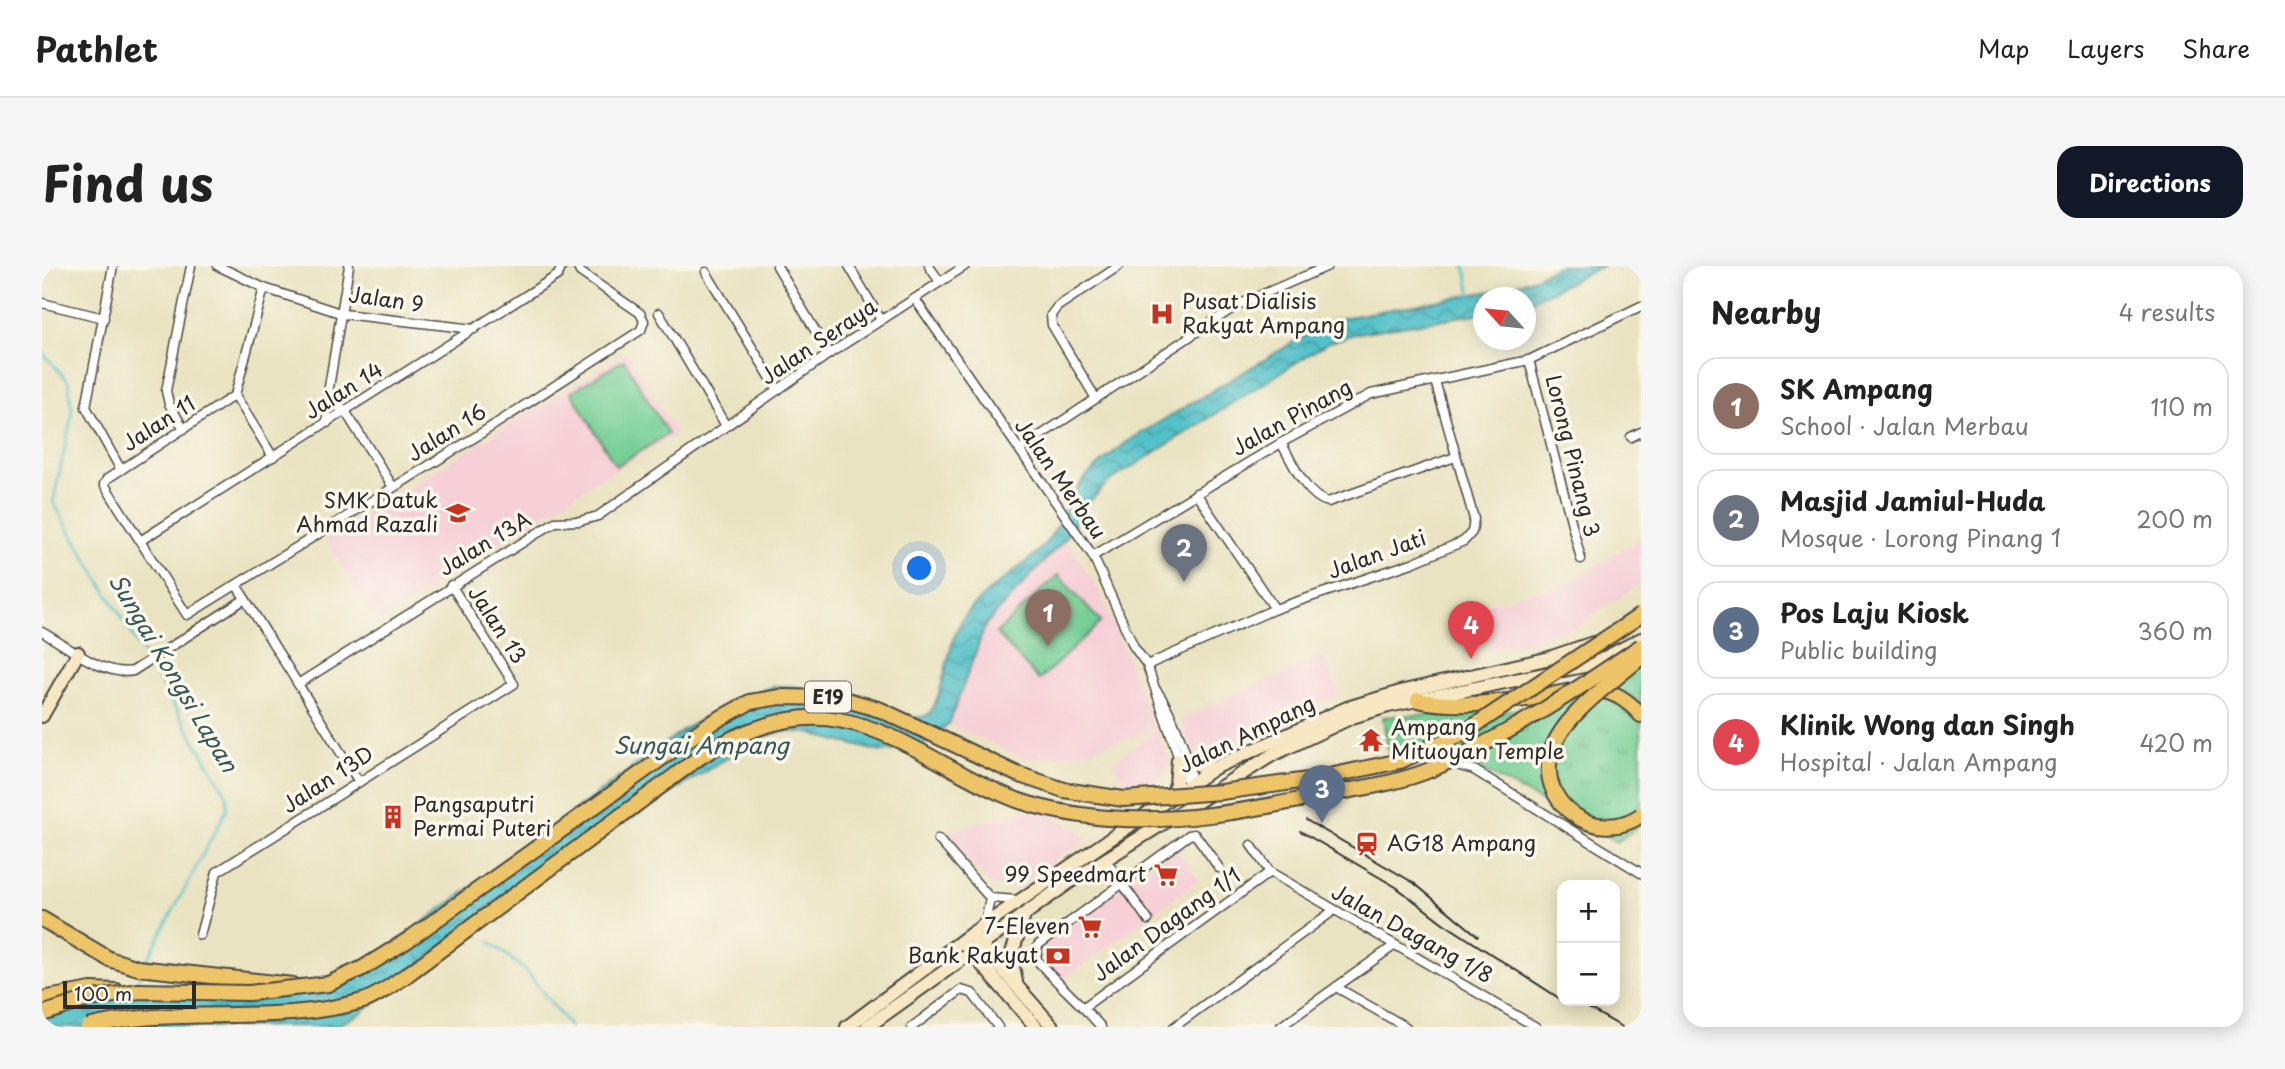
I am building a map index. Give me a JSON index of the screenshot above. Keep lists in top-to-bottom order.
{
  "streets": {
    "highway": ["E19"],
    "main road": ["Jalan Ampang"],
    "street": [
      "Jalan 9",
      "Jalan Seraya",
      "Jalan 14",
      "Jalan Pinang",
      "Jalan 11",
      "Jalan 16",
      "Lorong Pinang 3",
      "Jalan Merbau",
      "Jalan 13A",
      "Jalan Jati",
      "Jalan 13",
      "Jalan 13D",
      "Jalan Dagang 1/1",
      "Jalan Dagang 1/8"
    ]
  },
  "crossings": [
    ["Jalan 9", "Jalan 14"],
    ["Jalan Seraya", "Jalan Merbau"],
    ["Jalan Seraya", "Jalan 13A"],
    ["Jalan 14", "Jalan 11"],
    ["Jalan 14", "Jalan 16"],
    ["Jalan Pinang", "Lorong Pinang 3"],
    ["Jalan Pinang", "Jalan Merbau"],
    ["Jalan Pinang", "Jalan Jati"],
    ["Jalan 11", "Jalan 16"],
    ["Jalan Merbau", "Jalan Jati"],
    ["Jalan Merbau", "Jalan Ampang"],
    ["Jalan 13A", "Jalan 13"],
    ["Jalan 13", "Jalan 13D"],
    ["Jalan Dagang 1/1", "Jalan Dagang 1/8"]
  ],
  "water": ["Sungai Kongsi Lapan", "Sungai Ampang"],
  "places": {
    "hospital": ["Pusat Dialisis Rakyat Ampang"],
    "school or university": ["SMK Datuk Ahmad Razali"],
    "temple": ["Ampang Mituoyan Temple"],
    "building": ["Pangsaputri Permai Puteri"],
    "station": ["AG18 Ampang"],
    "supermarket": ["99 Speedmart", "7-Eleven"],
    "bank": ["Bank Rakyat"]
  },
  "scale_bar": "100 m",
  "north": "top left",
  "page": {
    "header": "Pathlet",
    "nav": ["Map", "Layers", "Share"],
    "title": "Find us",
    "buttons": "Directions",
    "heading": ["Nearby", "4 results"],
    "list": [
      {
        "mark": "1",
        "name": "SK Ampang",
        "note": "School · Jalan Merbau",
        "value": "110 m"
      },
      {
        "mark": "2",
        "name": "Masjid Jamiul-Huda",
        "note": "Mosque · Lorong Pinang 1",
        "value": "200 m"
      },
      {
        "mark": "3",
        "name": "Pos Laju Kiosk",
        "note": "Public building",
        "value": "360 m"
      },
      {
        "mark": "4",
        "name": "Klinik Wong dan Singh",
        "note": "Hospital · Jalan Ampang",
        "value": "420 m"
      }
    ],
    "pins": [
      "2",
      "1",
      "4",
      "3"
    ],
    "map_buttons": ["+", "−"],
    "scale": "100 m"
  }
}
